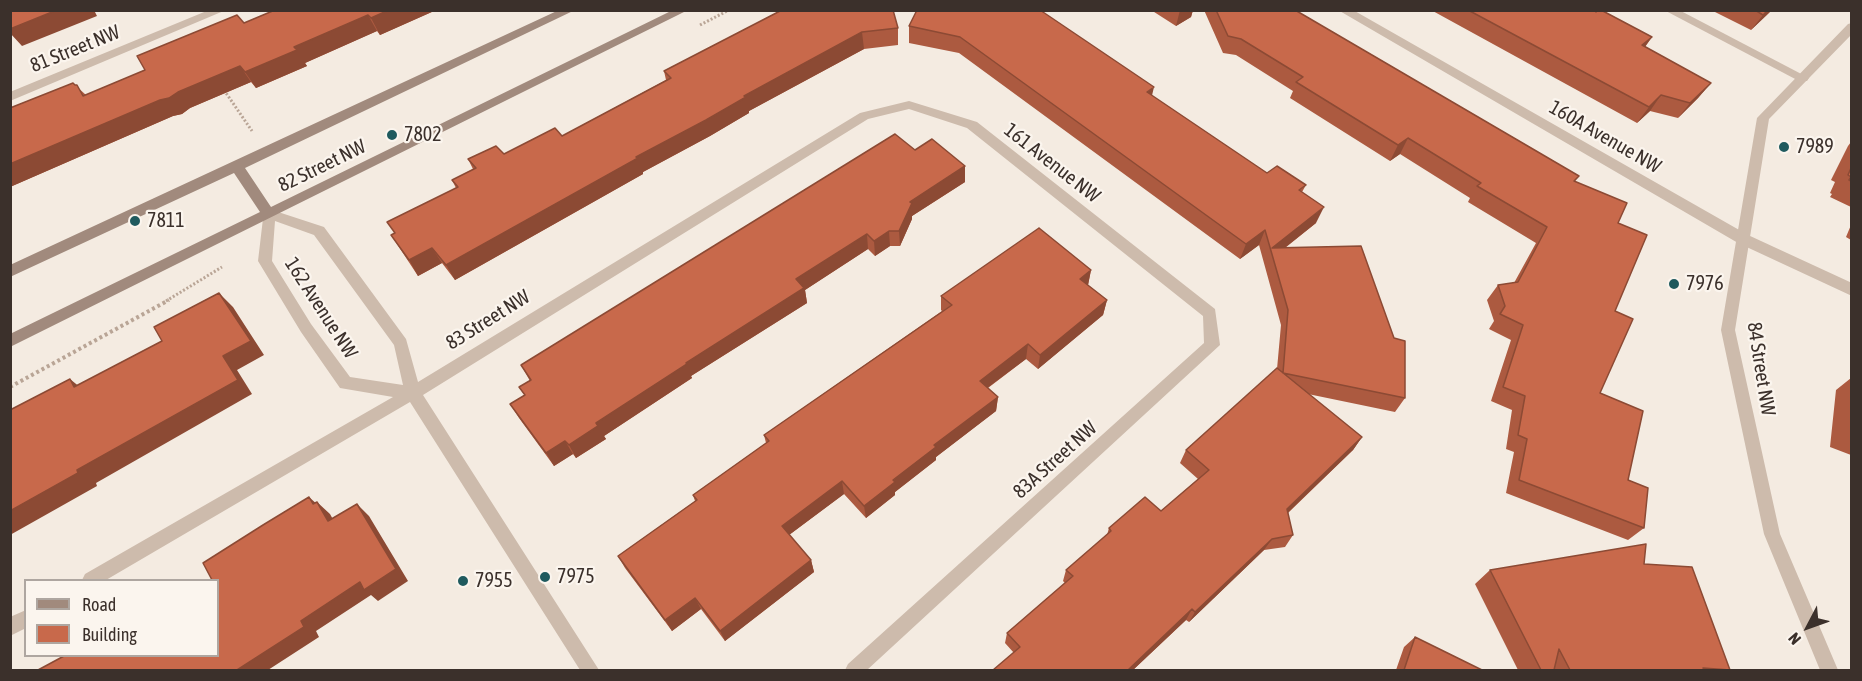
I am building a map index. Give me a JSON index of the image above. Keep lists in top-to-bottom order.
{
  "streets": {
    "main road": ["82 Street NW"],
    "street": [
      "81 Street NW",
      "160A Avenue NW",
      "161 Avenue NW",
      "162 Avenue NW",
      "83 Street NW",
      "84 Street NW",
      "83A Street NW"
    ]
  },
  "crossings": [
    ["160A Avenue NW", "84 Street NW"],
    ["161 Avenue NW", "83 Street NW"],
    ["161 Avenue NW", "83A Street NW"],
    ["82 Street NW", "162 Avenue NW"],
    ["162 Avenue NW", "83 Street NW"]
  ],
  "places": [
    "7802",
    "7989",
    "7811",
    "7976",
    "7975",
    "7955"
  ],
  "legend": ["Road", "Building"],
  "north": "bottom left"
}
